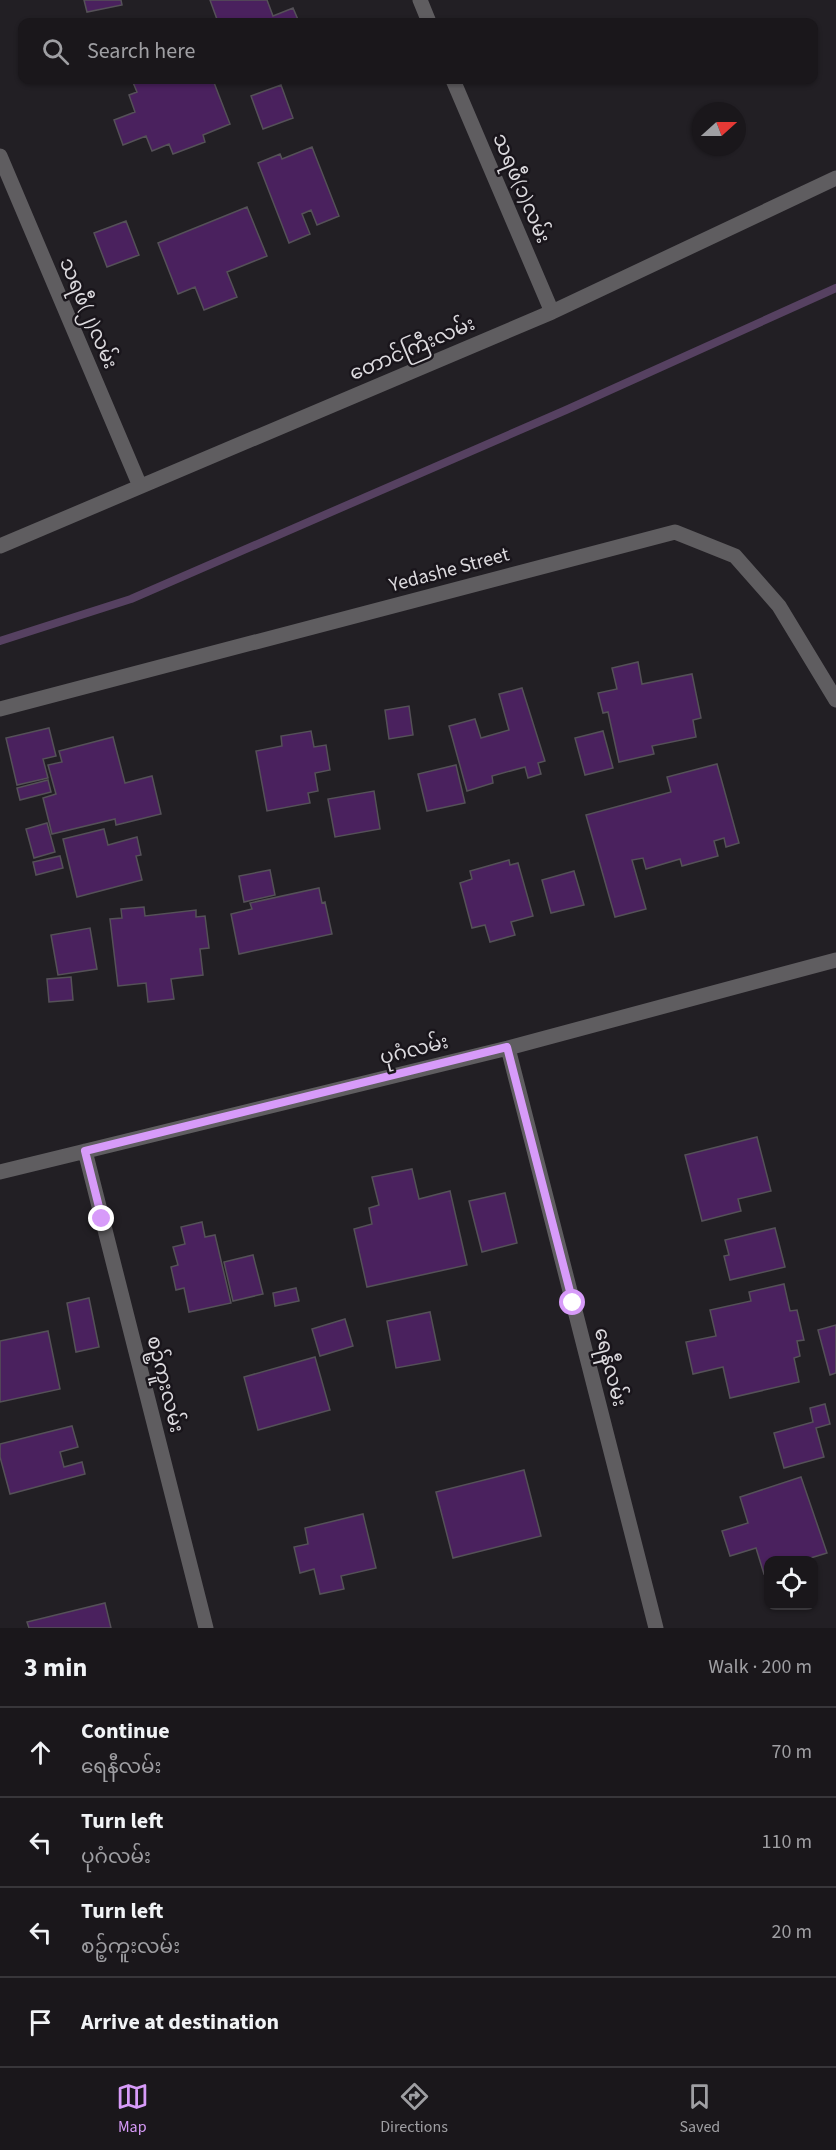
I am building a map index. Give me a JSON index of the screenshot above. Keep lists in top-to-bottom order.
{
  "streets": {
    "street": [
      "သရဖီ(၁)လမ်း",
      "သရဖီ(၂)လမ်း",
      "တောင်ကြီးလမ်း",
      "Yedashe Street",
      "ပုဂံလမ်း",
      "ရေနီလမ်း",
      "စဉ့်ကူးလမ်း"
    ]
  },
  "crossings": [
    ["သရဖီ(၁)လမ်း", "တောင်ကြီးလမ်း"],
    ["သရဖီ(၂)လမ်း", "တောင်ကြီးလမ်း"],
    ["ပုဂံလမ်း", "ရေနီလမ်း"],
    ["ပုဂံလမ်း", "စဉ့်ကူးလမ်း"]
  ],
  "north": "right",
  "page": {
    "search": "Search here",
    "heading": ["3 min", "Walk · 200 m"],
    "list": [
      ["Continue", "ရေနီလမ်း", "70 m"],
      ["Turn left", "ပုဂံလမ်း", "110 m"],
      ["Turn left", "စဉ့်ကူးလမ်း", "20 m"],
      "Arrive at destination"
    ],
    "nav": ["Map", "Directions", "Saved"]
  }
}
